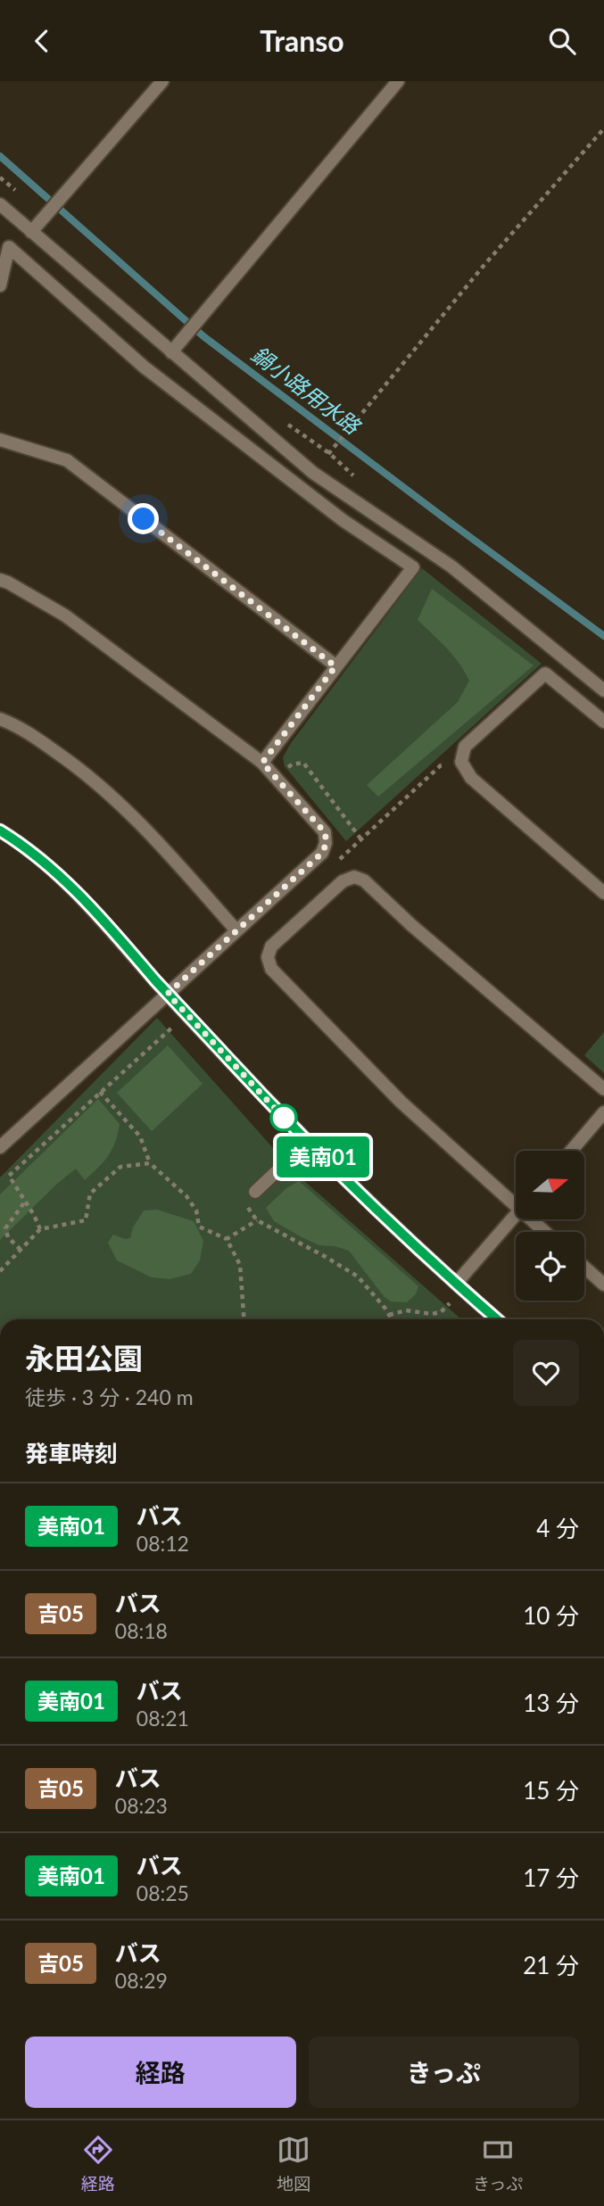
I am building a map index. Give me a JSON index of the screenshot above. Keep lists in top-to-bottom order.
{
  "water": ["鍋小路用水路"],
  "lines": ["bus line 美南01"],
  "north": "right",
  "page": {
    "header": "Transo",
    "on_map": "美南01",
    "heading": [
      ["永田公園", "徒歩 · 3 分 · 240 m"],
      "発車時刻"
    ],
    "list": [
      {
        "mark": "美南01",
        "name": "バス",
        "note": "08:12",
        "value": "4 分"
      },
      {
        "mark": "吉05",
        "name": "バス",
        "note": "08:18",
        "value": "10 分"
      },
      {
        "mark": "美南01",
        "name": "バス",
        "note": "08:21",
        "value": "13 分"
      },
      {
        "mark": "吉05",
        "name": "バス",
        "note": "08:23",
        "value": "15 分"
      },
      {
        "mark": "美南01",
        "name": "バス",
        "note": "08:25",
        "value": "17 分"
      },
      {
        "mark": "吉05",
        "name": "バス",
        "note": "08:29",
        "value": "21 分"
      }
    ],
    "buttons": ["経路", "きっぷ"],
    "tabs": ["経路", "地図", "きっぷ"]
  }
}
